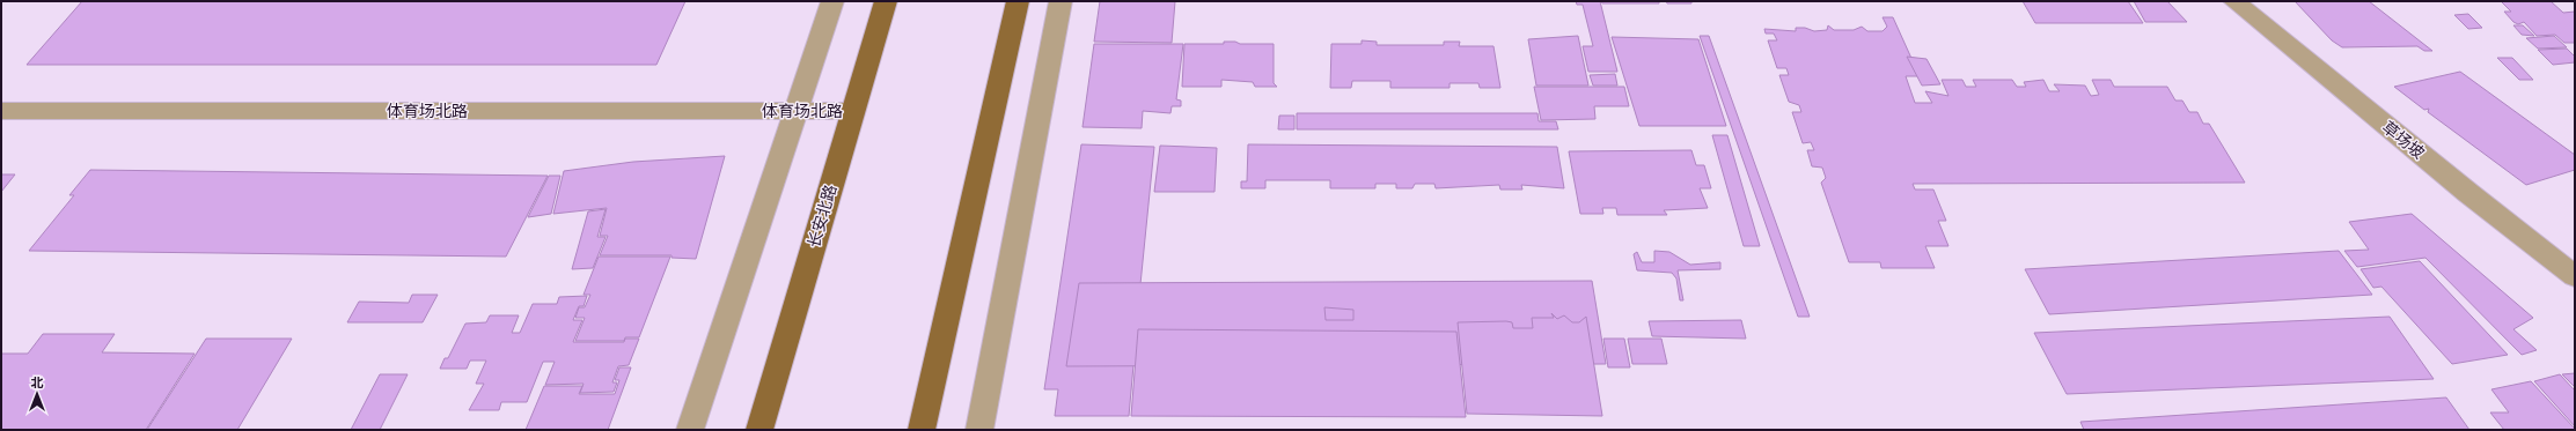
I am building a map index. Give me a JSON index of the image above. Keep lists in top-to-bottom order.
{
  "streets": {
    "main road": ["长安北路"],
    "street": ["体育场北路", "草场坡"]
  },
  "crossings": [
    ["体育场北路", "长安北路"]
  ],
  "north": "top"
}
